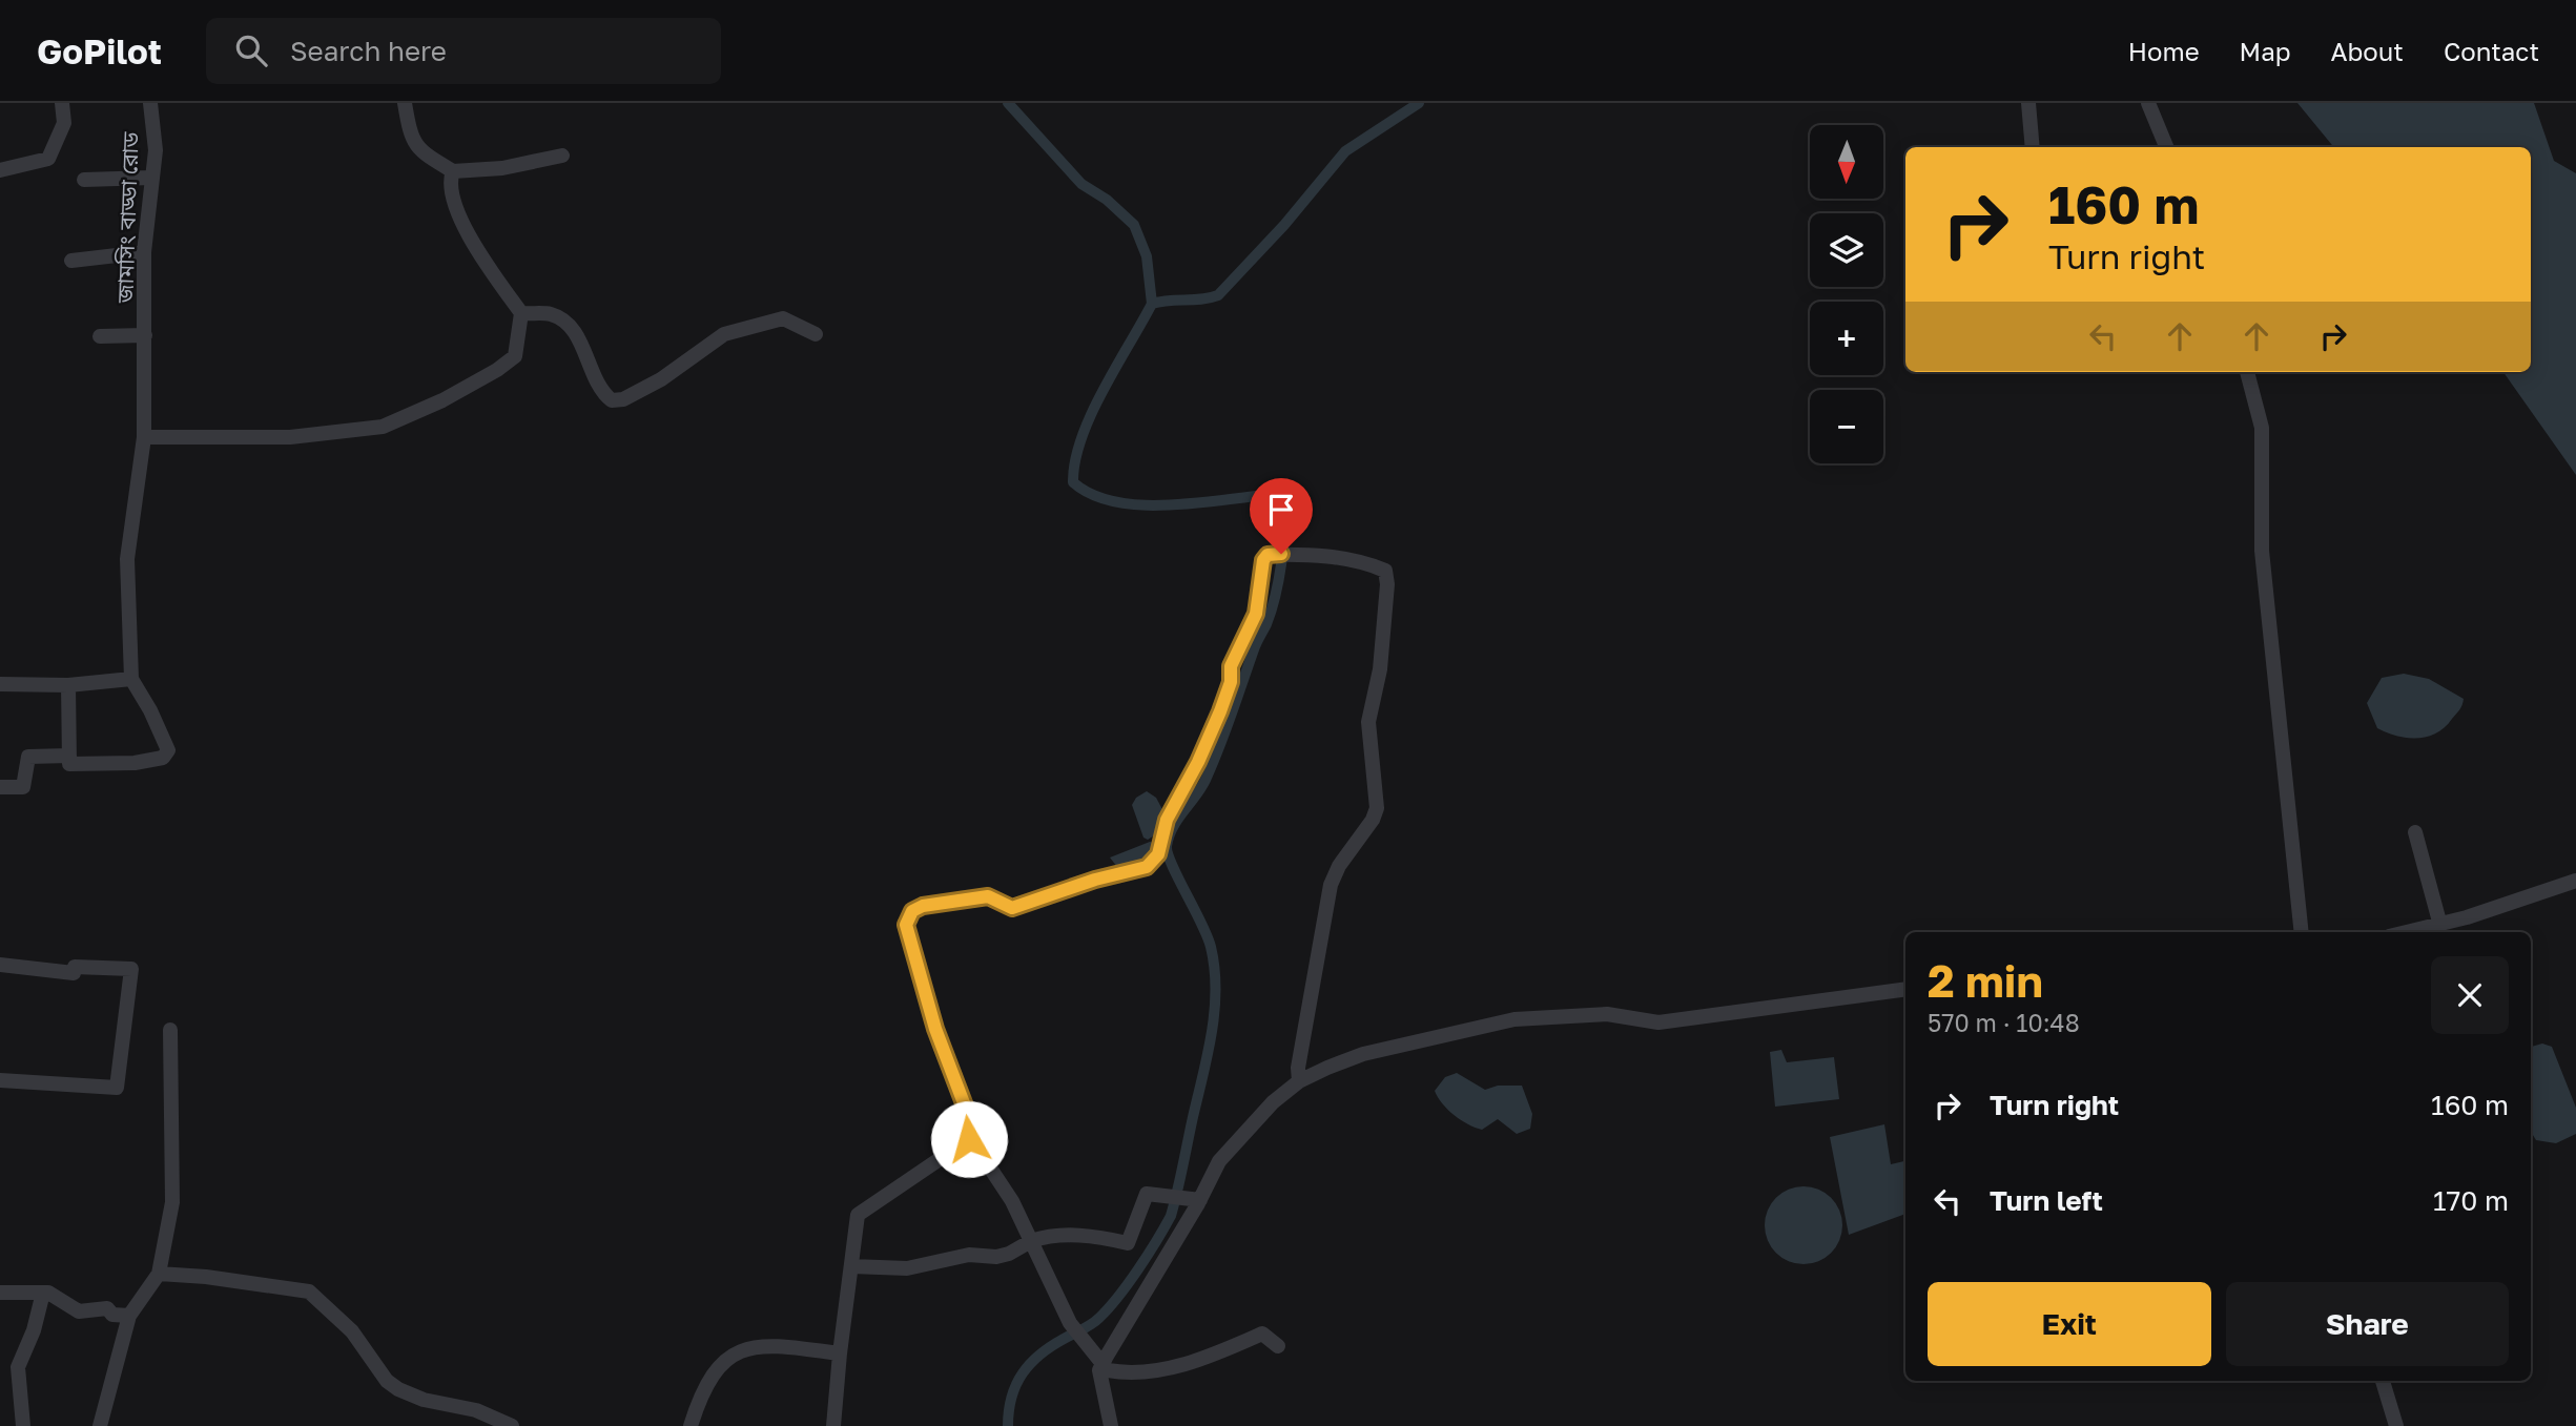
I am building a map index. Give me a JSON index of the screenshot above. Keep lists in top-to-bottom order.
{
  "streets": {
    "street": ["জামসিং বাড্ডা রোড"]
  },
  "north": "bottom",
  "page": {
    "header": "GoPilot",
    "search": "Search here",
    "nav": [
      "Home",
      "Map",
      "About",
      "Contact"
    ],
    "map_buttons": ["+", "−"],
    "turn": ["160 m", "Turn right"],
    "heading": ["2 min", "570 m · 10:48"],
    "list": [
      {
        "name": "Turn right",
        "value": "160 m"
      },
      {
        "name": "Turn left",
        "value": "170 m"
      }
    ],
    "buttons": ["Exit", "Share"]
  }
}
